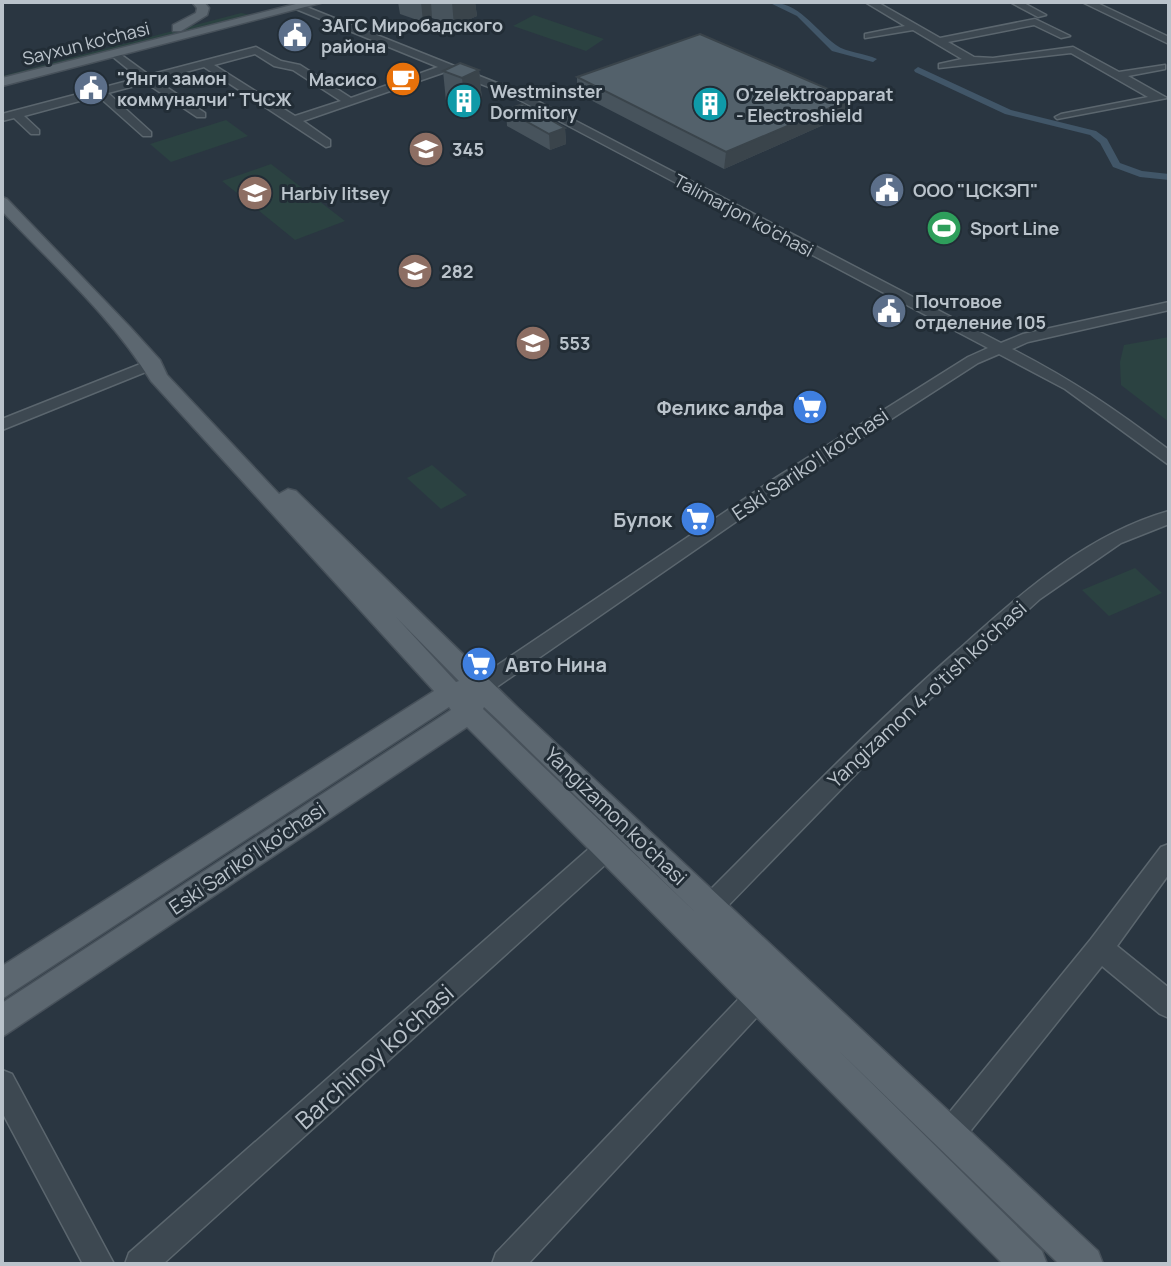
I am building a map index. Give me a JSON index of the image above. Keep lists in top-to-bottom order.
{
  "streets": {
    "main road": ["Sayxun ko'chasi", "Eski Sariko'l ko'chasi", "Yangizamon ko'chasi"],
    "street": ["Talimarjon ko'chasi", "Yangizamon 4-o'tish ko'chasi", "Barchinoy ko'chasi"]
  },
  "crossings": [
    ["Sayxun ko'chasi", "Talimarjon ko'chasi"],
    ["Talimarjon ko'chasi", "Eski Sariko'l ko'chasi"],
    ["Eski Sariko'l ko'chasi", "Yangizamon ko'chasi"],
    ["Yangizamon 4-o'tish ko'chasi", "Yangizamon ko'chasi"],
    ["Yangizamon ko'chasi", "Barchinoy ko'chasi"]
  ],
  "places": {
    "public building": [
      "ЗАГС Миробадского района",
      "\"Янги замон коммуналчи\" ТЧСЖ",
      "ООО \"ЦСКЭП\"",
      "Почтовое отделение 105"
    ],
    "cafe": ["Масисо"],
    "building": ["Westminster Dormitory", "O'zelektroapparat - Electroshield"],
    "school or university": [
      "345",
      "Harbiy litsey",
      "282",
      "553"
    ],
    "sports": ["Sport Line"],
    "supermarket": ["Феликс алфа", "Булок", "Авто Нина"]
  }
}
